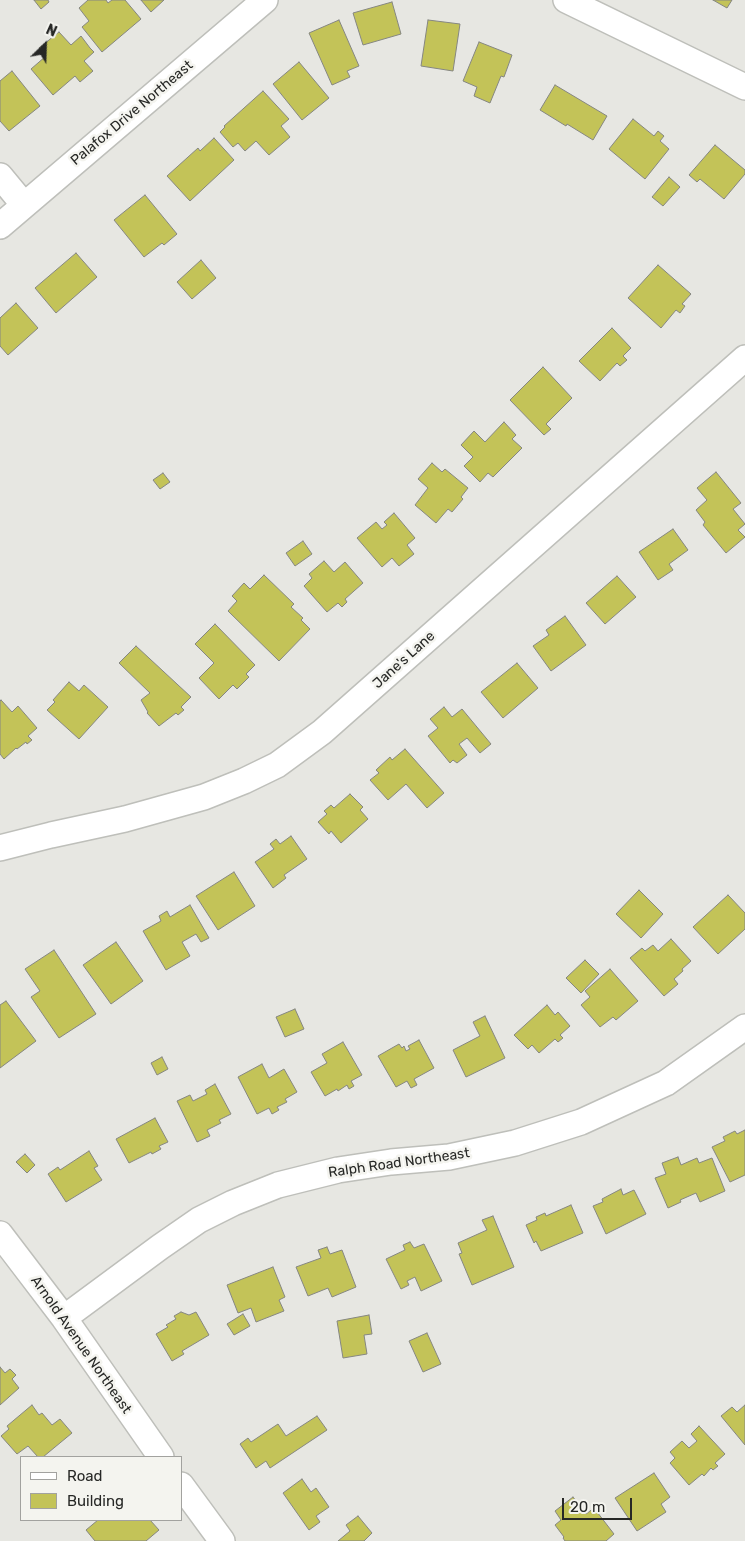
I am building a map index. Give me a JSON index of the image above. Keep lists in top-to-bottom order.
{
  "streets": {
    "street": [
      "Palafox Drive Northeast",
      "Jane's Lane",
      "Ralph Road Northeast",
      "Arnold Avenue Northeast"
    ]
  },
  "crossings": [
    ["Ralph Road Northeast", "Arnold Avenue Northeast"]
  ],
  "legend": ["Road", "Building"],
  "scale_bar": "20 m",
  "north": "top right"
}
